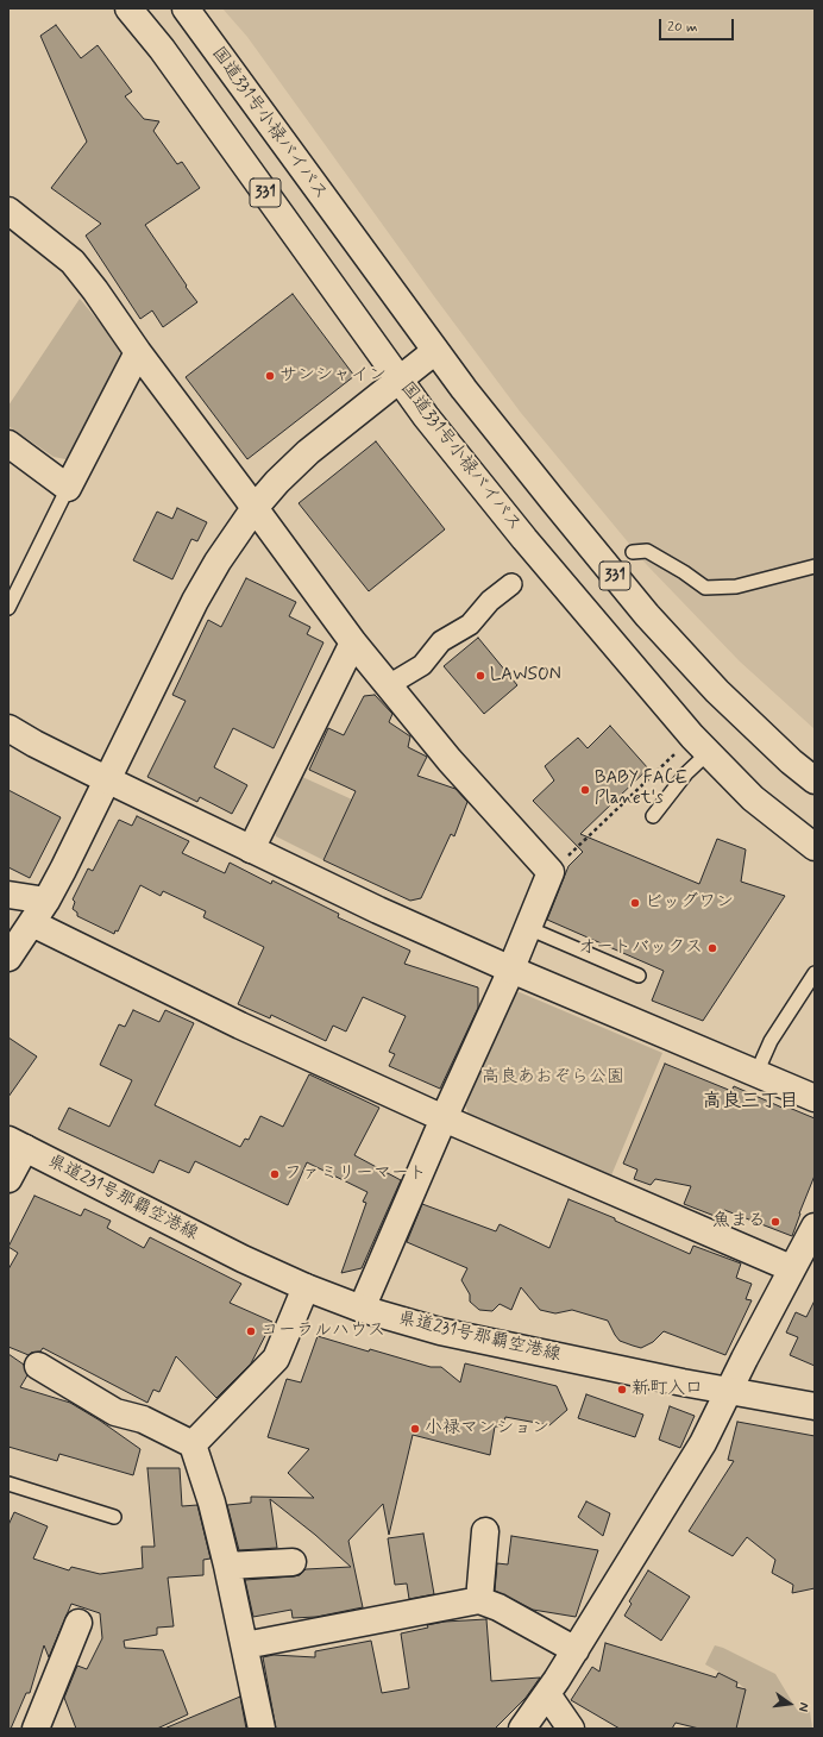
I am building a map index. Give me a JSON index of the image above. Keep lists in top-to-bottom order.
{
  "streets": {
    "main road": ["国道331号小禄バイパス", "331", "県道231号那覇空港線"]
  },
  "districts": ["高良三丁目"],
  "parks": ["高良あおぞら公園"],
  "places": [
    "サンシャイン",
    "LAWSON",
    "BABY FACE Planet's",
    "ビッグワン",
    "オートバックス",
    "ファミリーマート",
    "魚まる",
    "コーラルハウス",
    "新町入口",
    "小禄マンション"
  ],
  "scale_bar": "20 m",
  "north": "right"
}
